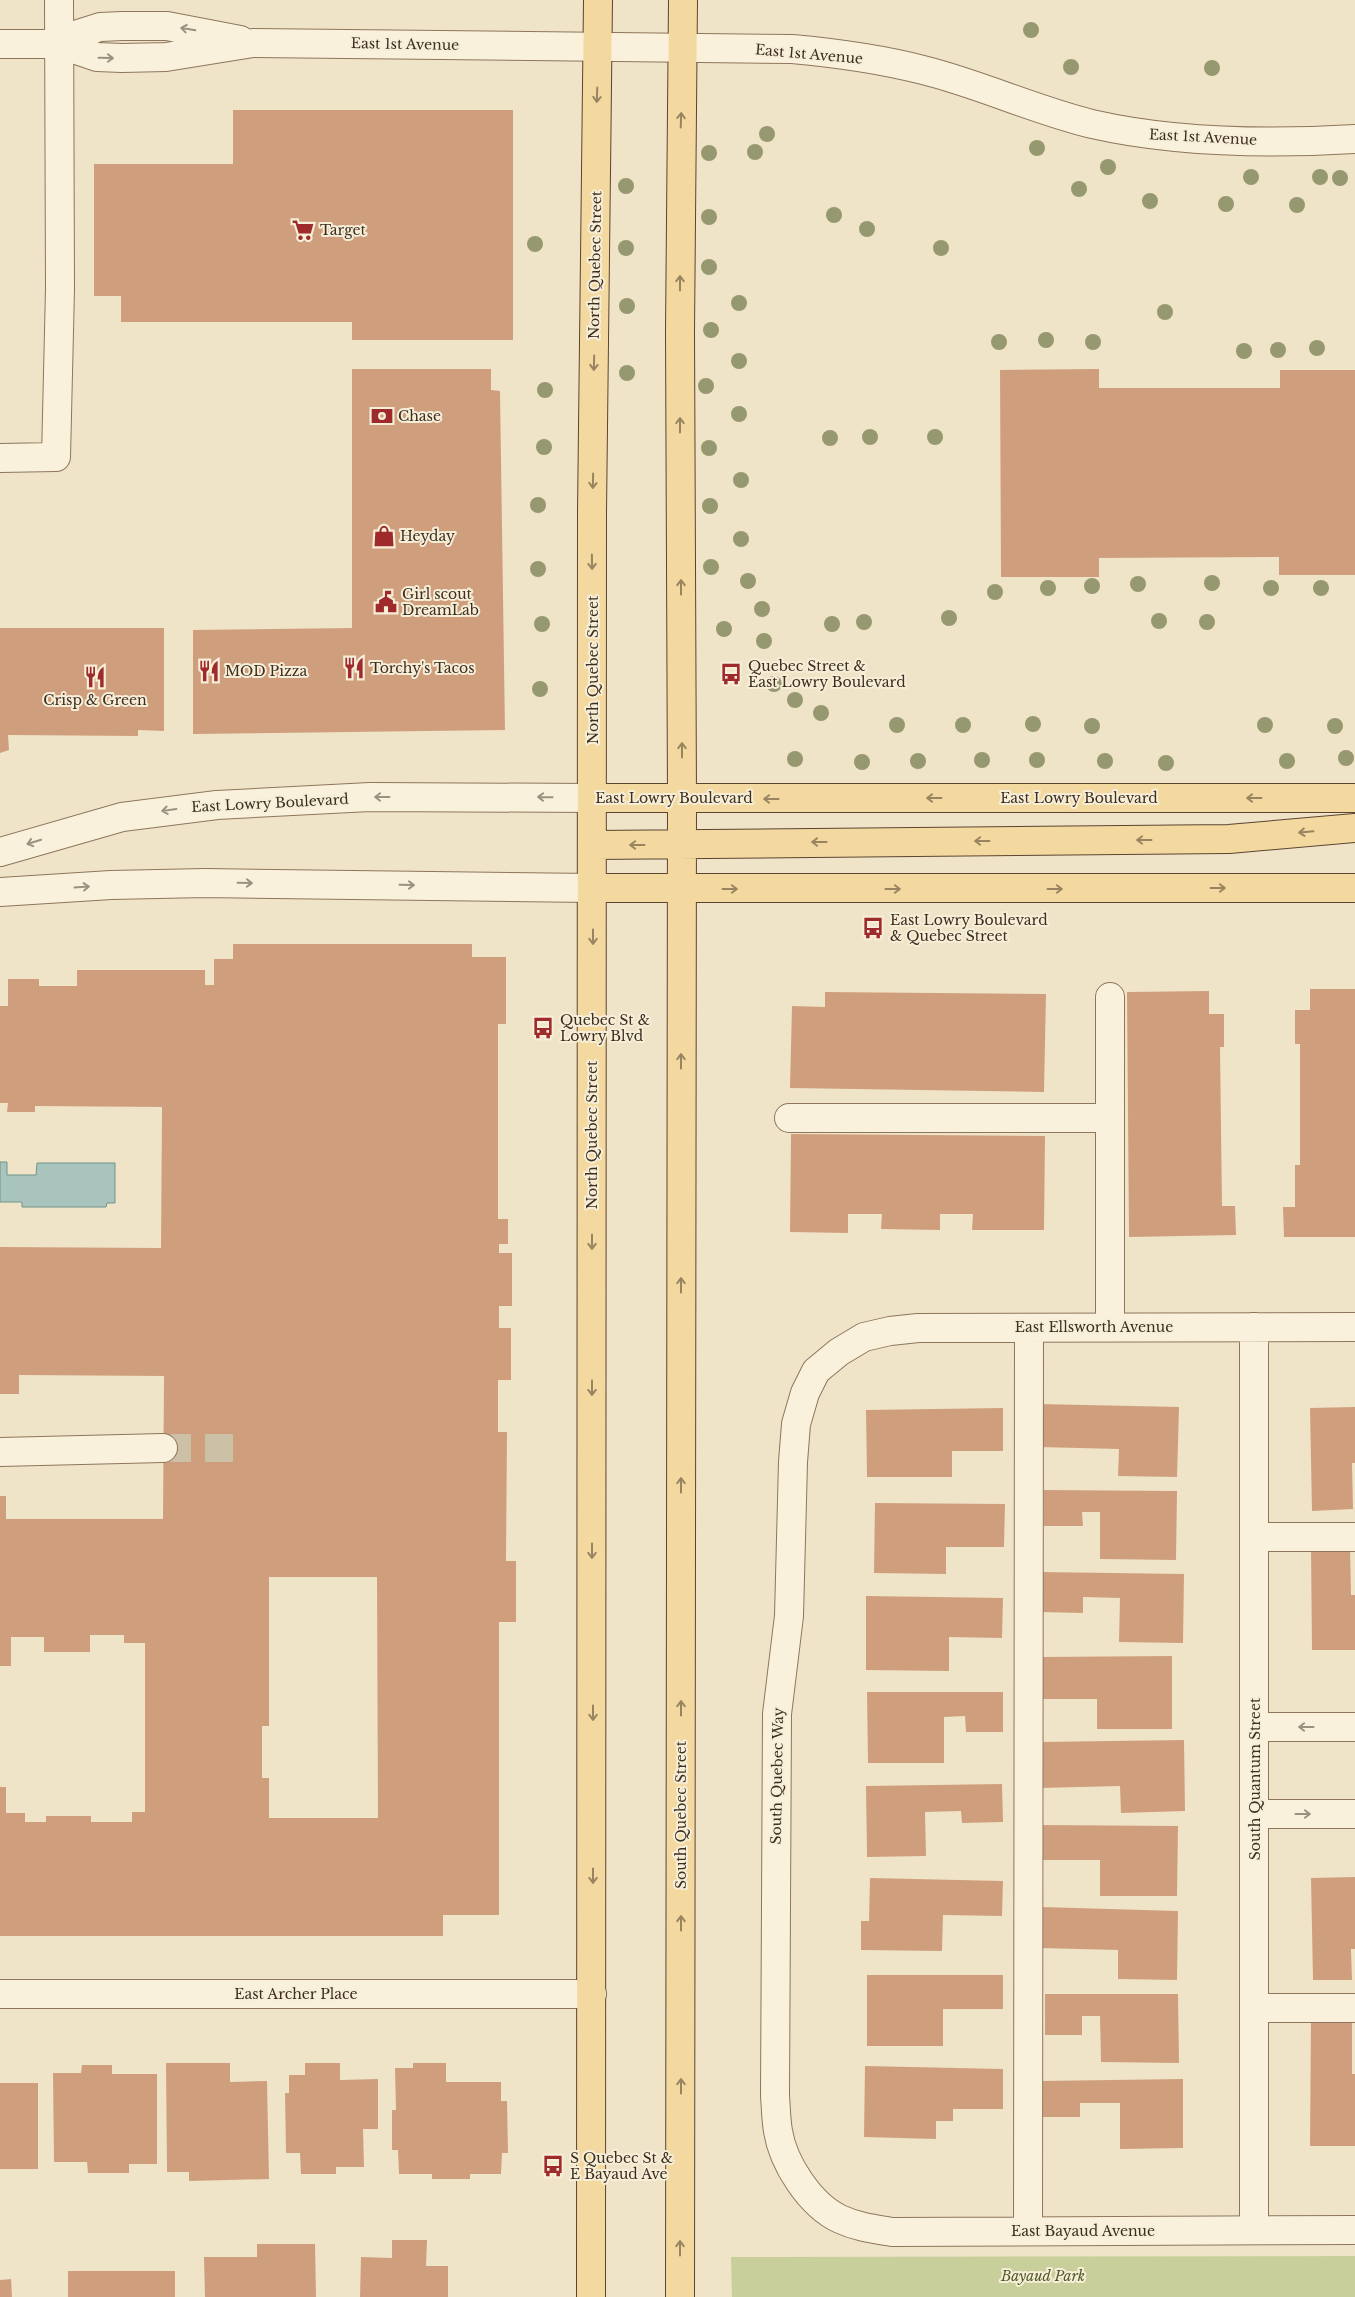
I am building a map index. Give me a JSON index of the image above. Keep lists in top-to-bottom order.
{
  "streets": {
    "main road": ["North Quebec Street", "East Lowry Boulevard", "South Quebec Street"],
    "street": [
      "East 1st Avenue",
      "East Ellsworth Avenue",
      "South Quebec Way",
      "South Quantum Street",
      "East Archer Place",
      "East Bayaud Avenue"
    ]
  },
  "crossings": [
    ["East 1st Avenue", "North Quebec Street"],
    ["North Quebec Street", "East Lowry Boulevard"],
    ["North Quebec Street", "East Archer Place"],
    ["East Ellsworth Avenue", "South Quebec Way"],
    ["East Ellsworth Avenue", "South Quantum Street"],
    ["South Quebec Way", "East Bayaud Avenue"],
    ["South Quantum Street", "East Bayaud Avenue"]
  ],
  "one_way": ["South Quebec Street"],
  "parks": ["Bayaud Park"],
  "places": {
    "supermarket": ["Target"],
    "bank": ["Chase"],
    "shop": ["Heyday"],
    "public building": ["Girl scout DreamLab"],
    "restaurant": ["Torchy's Tacos", "MOD Pizza", "Crisp & Green"],
    "bus stop": [
      "Quebec Street & East Lowry Boulevard",
      "East Lowry Boulevard & Quebec Street",
      "Quebec St & Lowry Blvd",
      "S Quebec St & E Bayaud Ave"
    ]
  }
}
